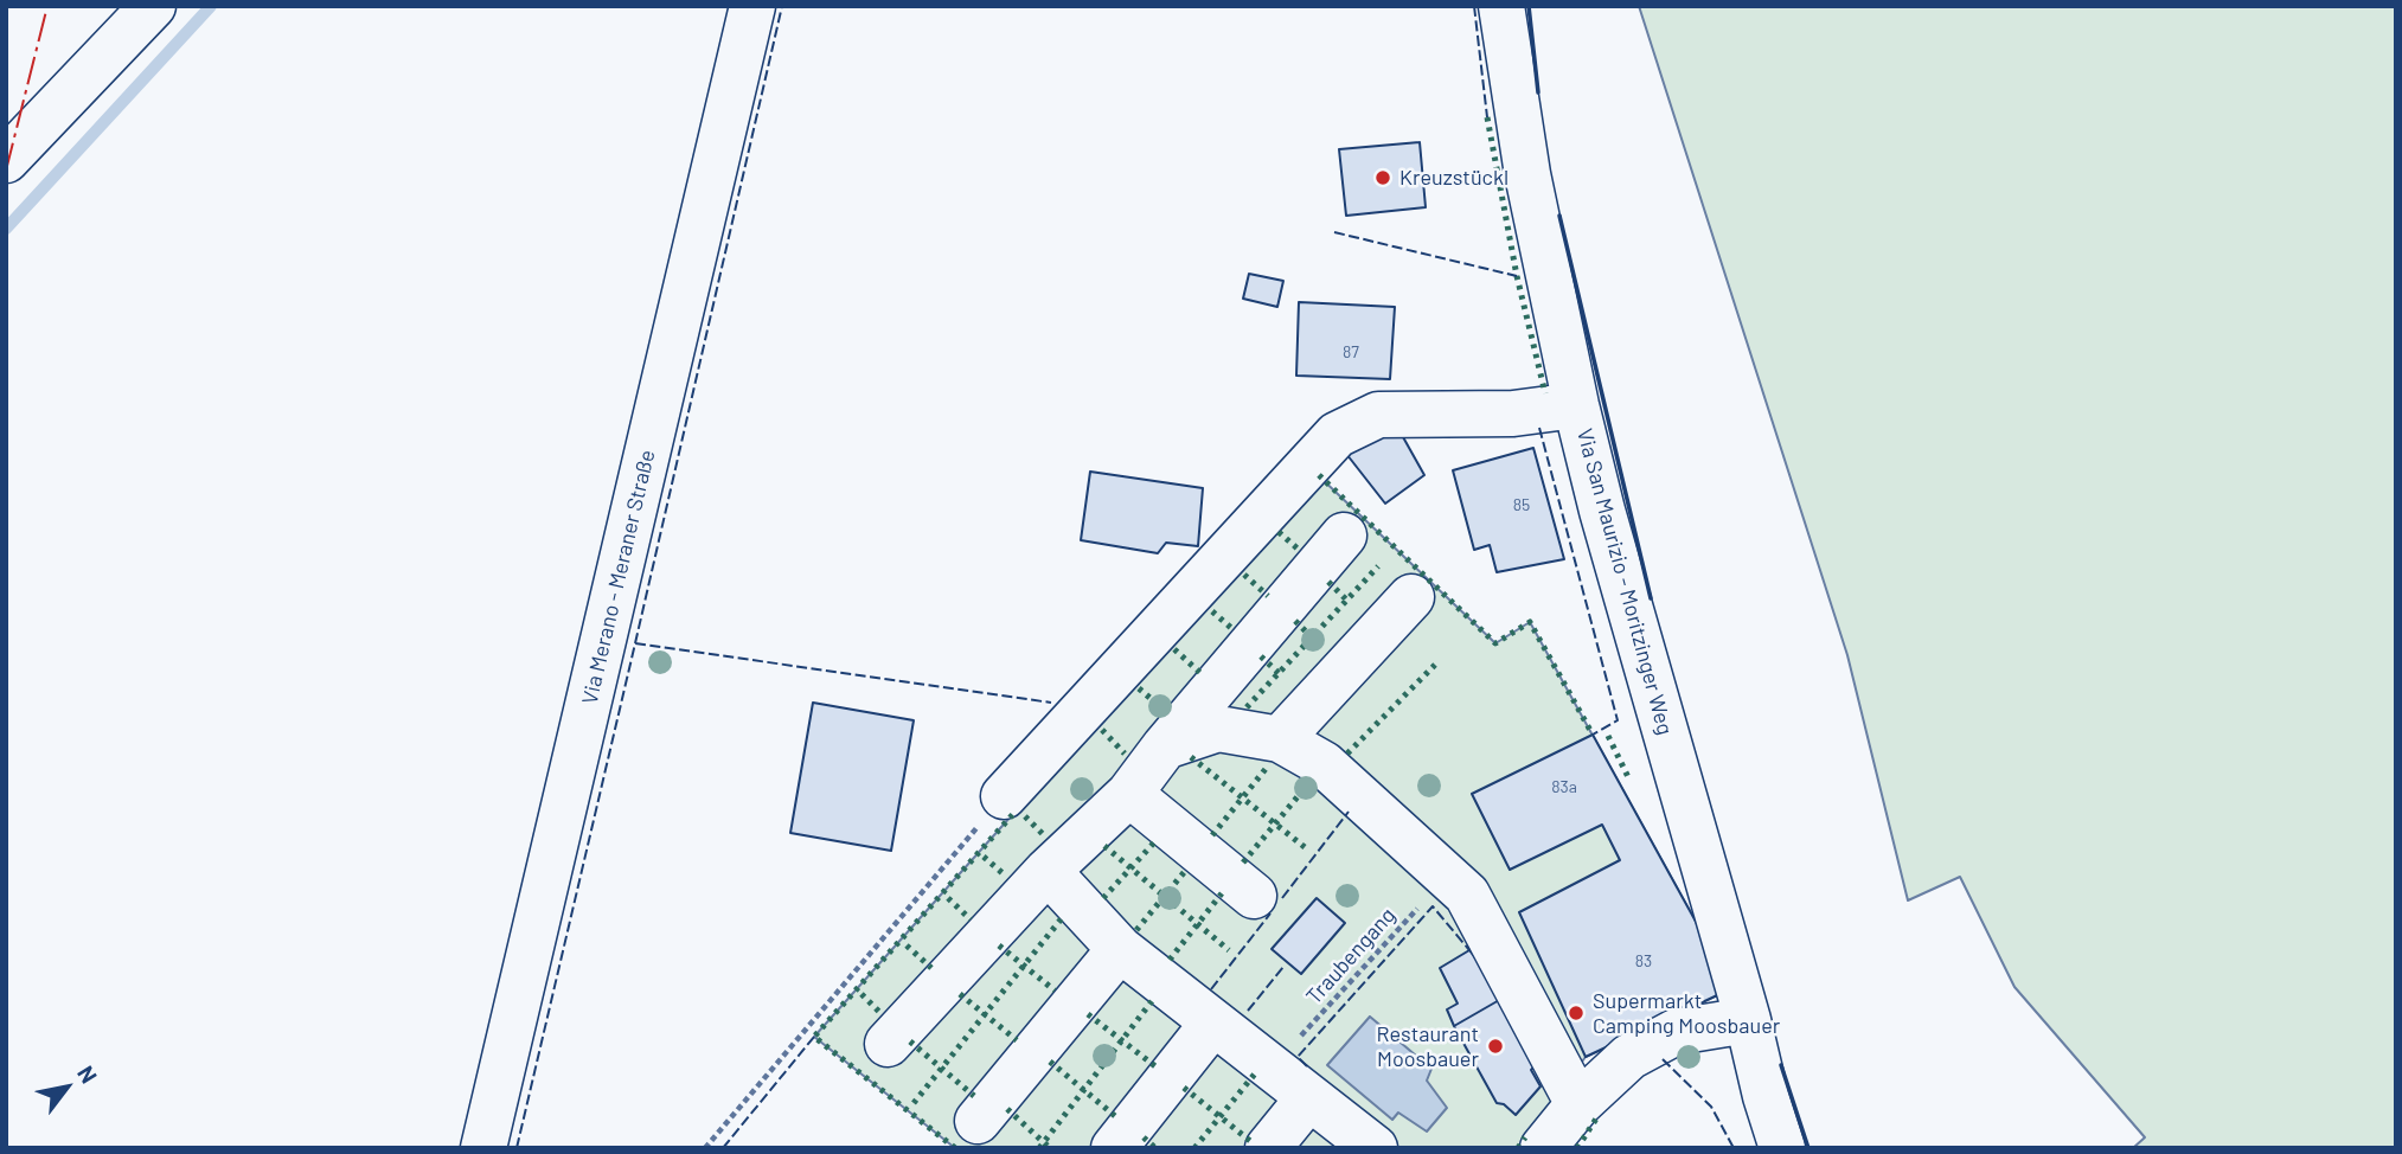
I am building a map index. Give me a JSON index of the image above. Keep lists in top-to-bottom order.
{
  "streets": {
    "street": ["Via Merano - Meraner Straße", "Via San Maurizio - Moritzinger Weg"],
    "path": ["Traubengang"]
  },
  "places": ["Kreuzstückl", "Supermarkt Camping Moosbauer", "Restaurant Moosbauer"],
  "house_numbers": [
    "87",
    "85",
    "83a",
    "83"
  ],
  "north": "top right"
}
